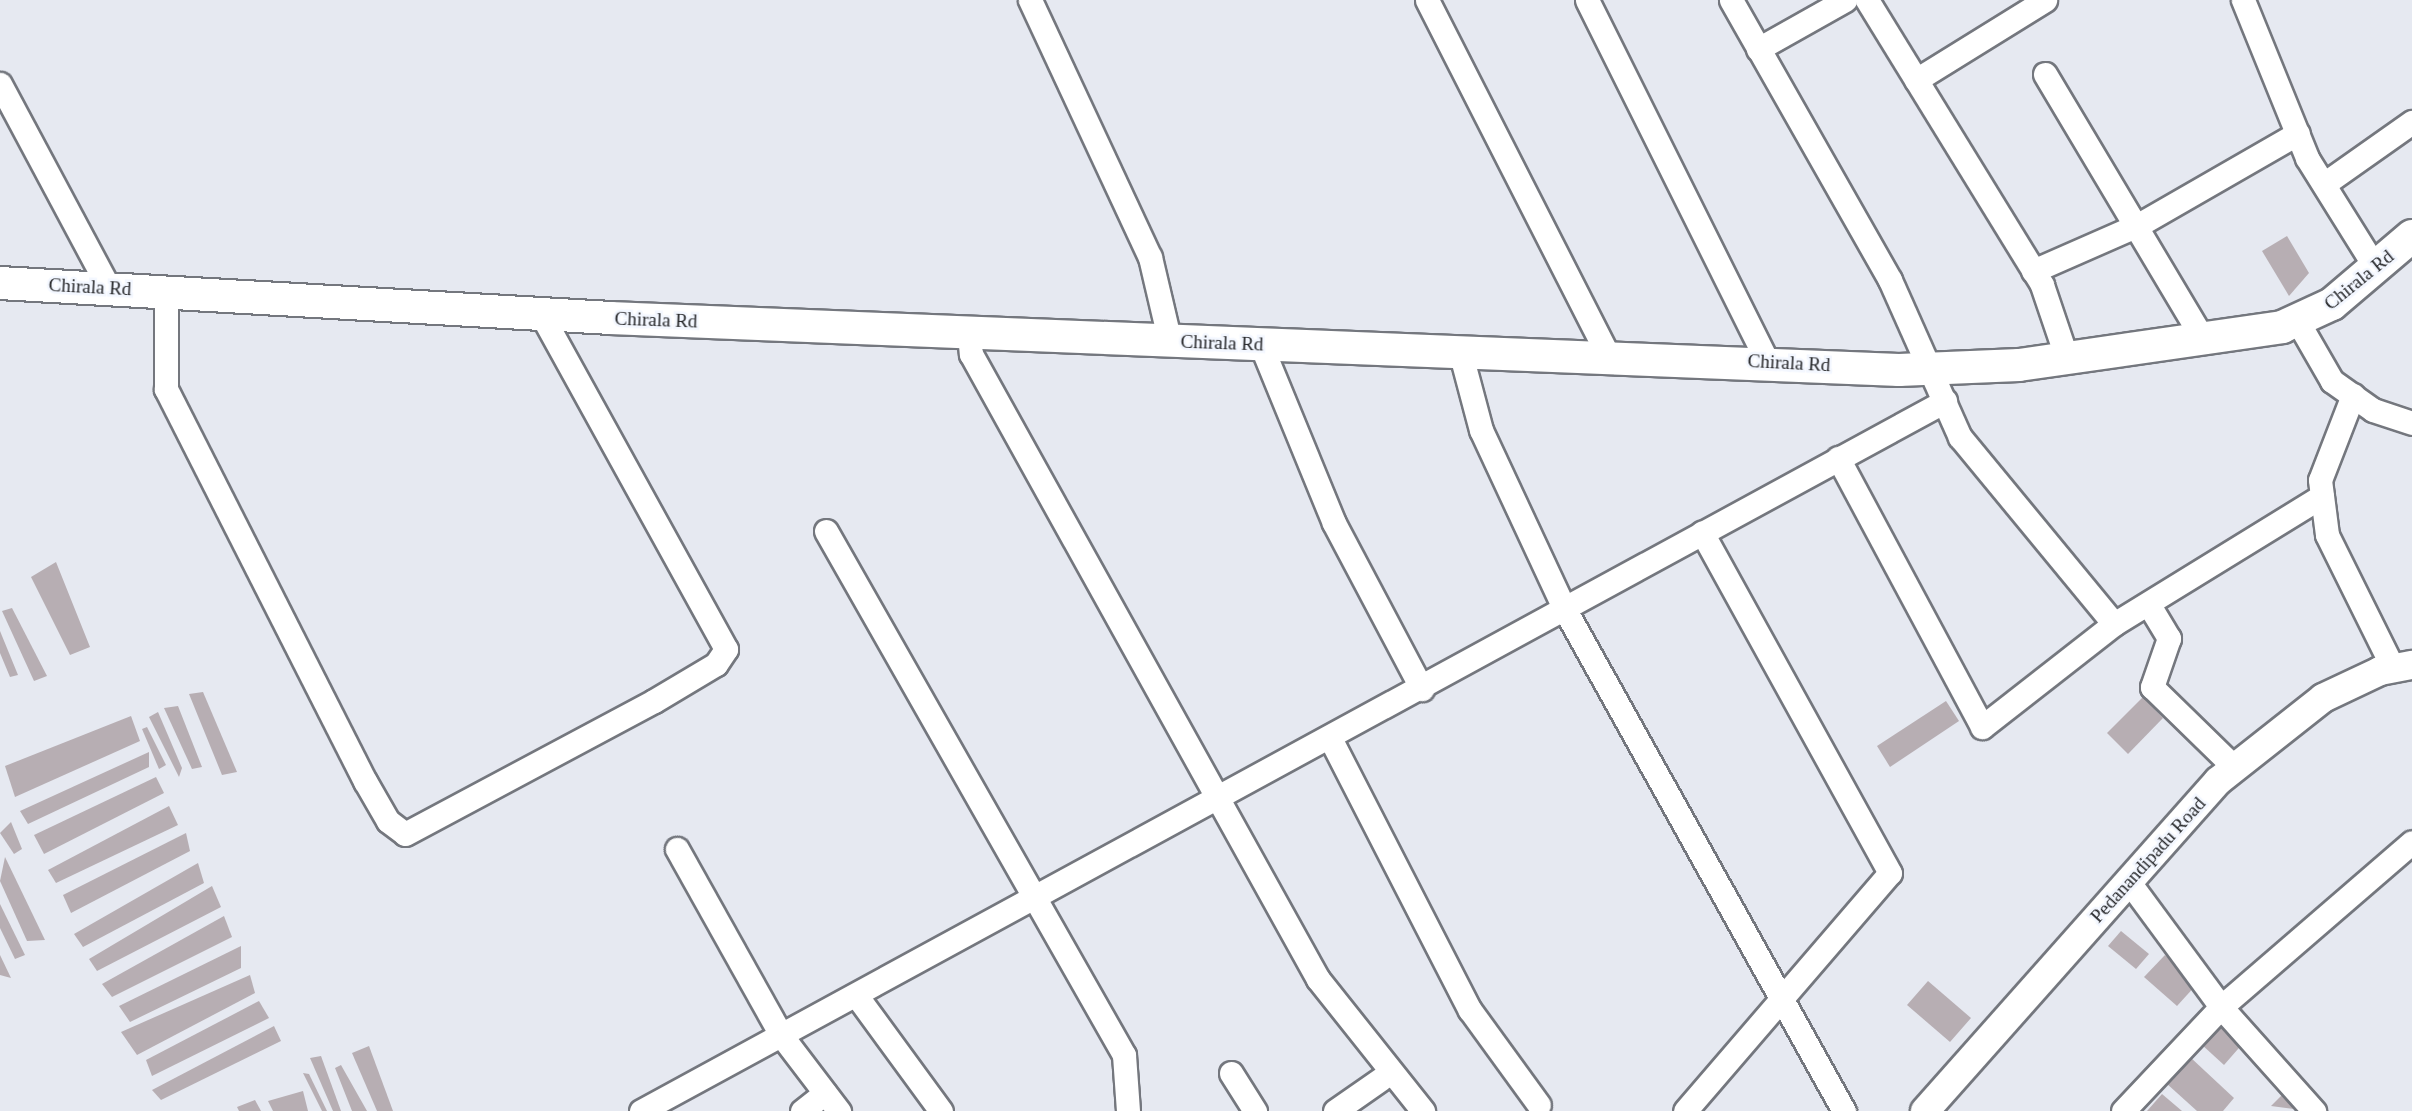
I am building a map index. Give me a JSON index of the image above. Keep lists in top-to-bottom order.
{
  "streets": {
    "main road": ["Chirala Rd"],
    "street": ["Pedanandipadu Road"]
  }
}
